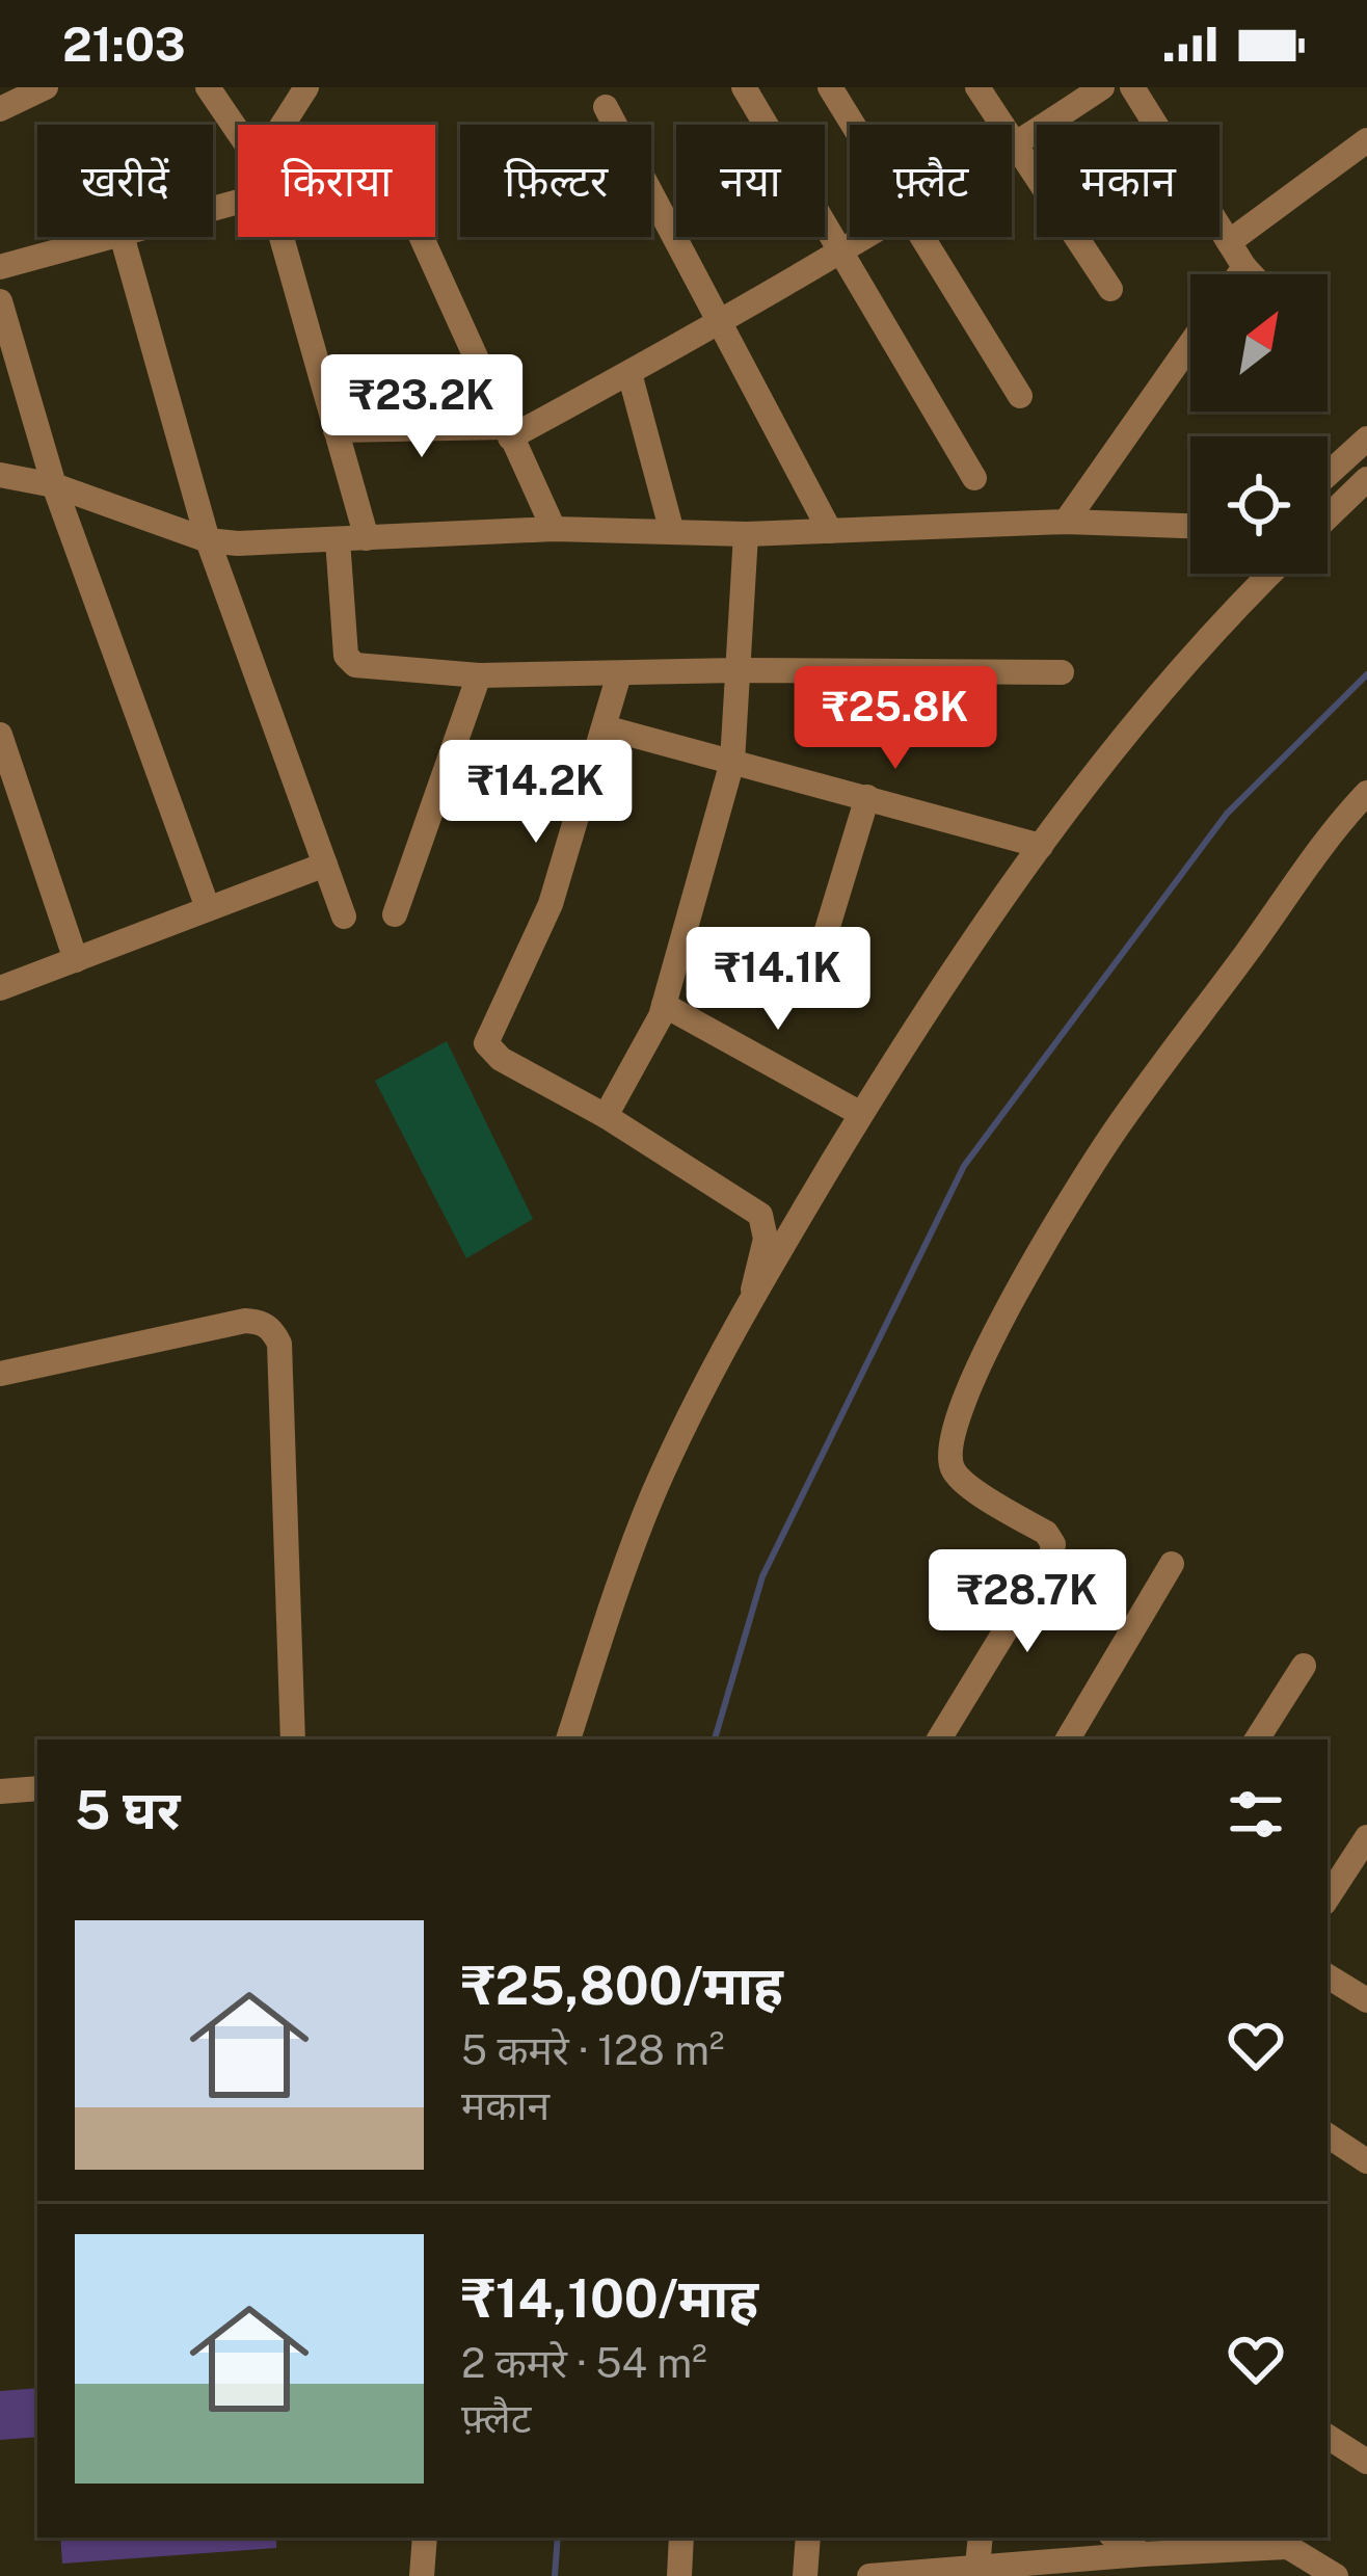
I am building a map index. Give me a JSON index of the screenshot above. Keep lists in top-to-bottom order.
{
  "north": "top right",
  "page": {
    "status": "21:03",
    "chip": [
      "खरीदें",
      "किराया",
      "फ़िल्टर",
      "नया",
      "फ़्लैट",
      "मकान"
    ],
    "price": [
      "₹23.2K",
      "₹25.8K",
      "₹14.2K",
      "₹14.1K",
      "₹28.7K"
    ],
    "heading": "5 घर",
    "list": [
      {
        "name": "₹25,800/माह",
        "note": "5 कमरे · 128 m² · मकान"
      },
      {
        "name": "₹14,100/माह",
        "note": "2 कमरे · 54 m² · फ़्लैट"
      }
    ]
  }
}
